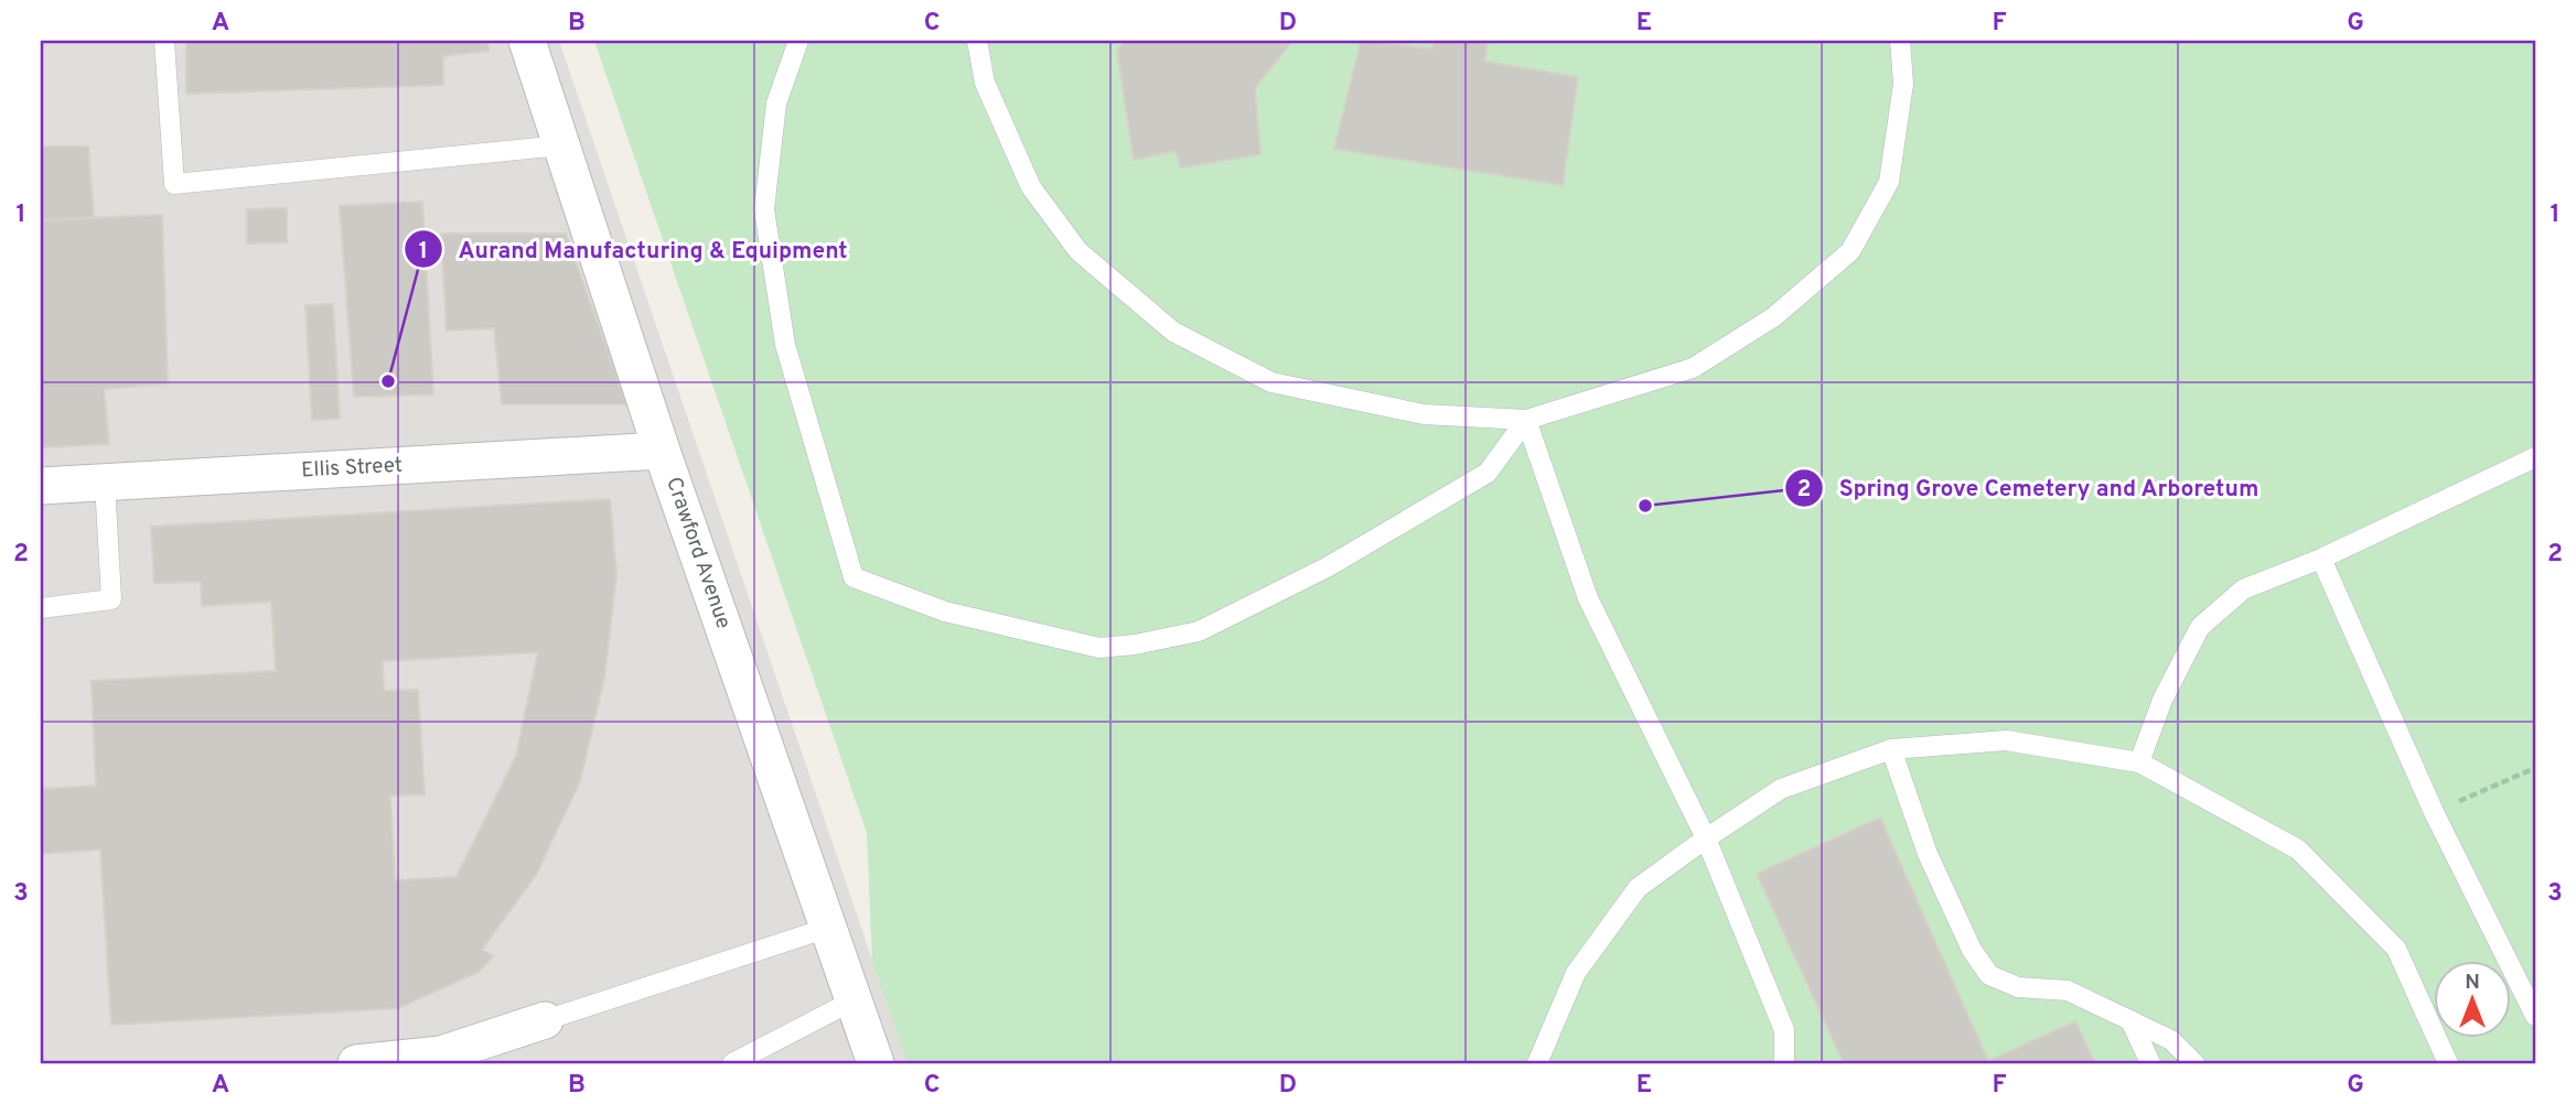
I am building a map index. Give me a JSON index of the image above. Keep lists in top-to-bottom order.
{
  "streets": {
    "street": ["Ellis Street", "Crawford Avenue"]
  },
  "crossings": [
    ["Ellis Street", "Crawford Avenue"]
  ],
  "places": ["Aurand Manufacturing & Equipment", "Spring Grove Cemetery and Arboretum"],
  "north": "top",
  "grid": {
    "columns": [
      "A",
      "B",
      "C",
      "D",
      "E",
      "F",
      "G"
    ],
    "rows": ["1", "2", "3"]
  }
}
